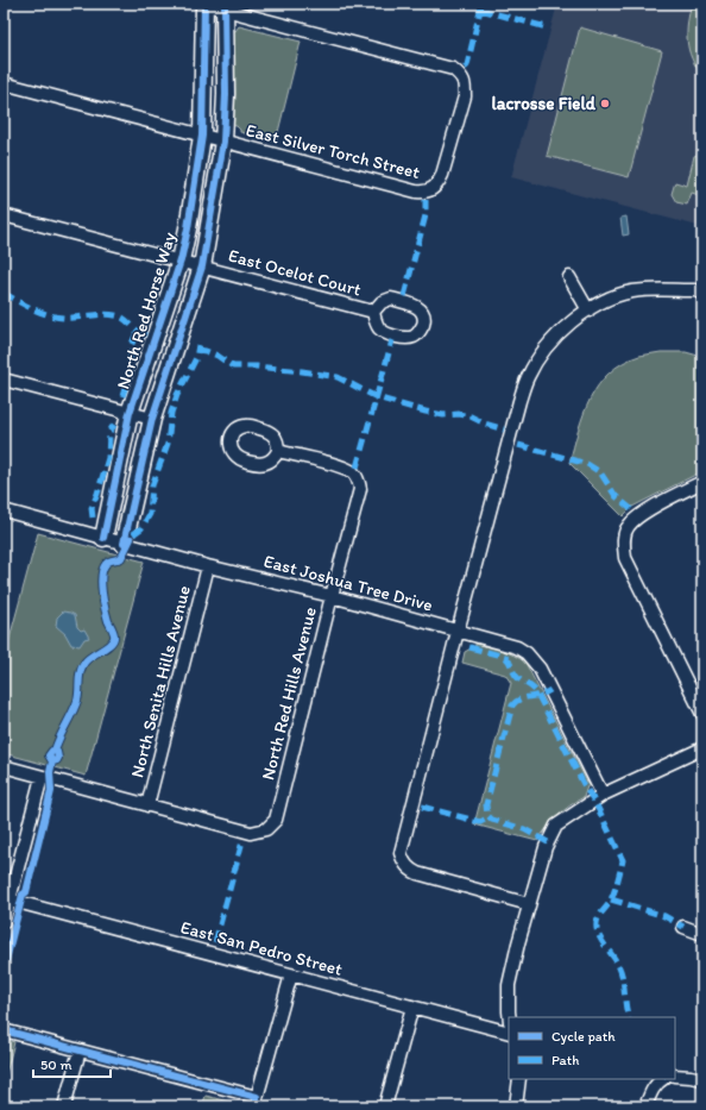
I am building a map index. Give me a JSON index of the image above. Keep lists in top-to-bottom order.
{
  "streets": {
    "street": [
      "East Silver Torch Street",
      "East Ocelot Court",
      "North Red Horse Way",
      "East Joshua Tree Drive",
      "North Senita Hills Avenue",
      "North Red Hills Avenue",
      "East San Pedro Street"
    ]
  },
  "crossings": [
    ["East Silver Torch Street", "North Red Horse Way"],
    ["East Ocelot Court", "North Red Horse Way"],
    ["North Red Horse Way", "East Joshua Tree Drive"],
    ["East Joshua Tree Drive", "North Senita Hills Avenue"],
    ["East Joshua Tree Drive", "North Red Hills Avenue"],
    ["North Senita Hills Avenue", "North Red Hills Avenue"]
  ],
  "places": ["lacrosse Field"],
  "legend": ["Cycle path", "Path"],
  "scale_bar": "50 m"
}
